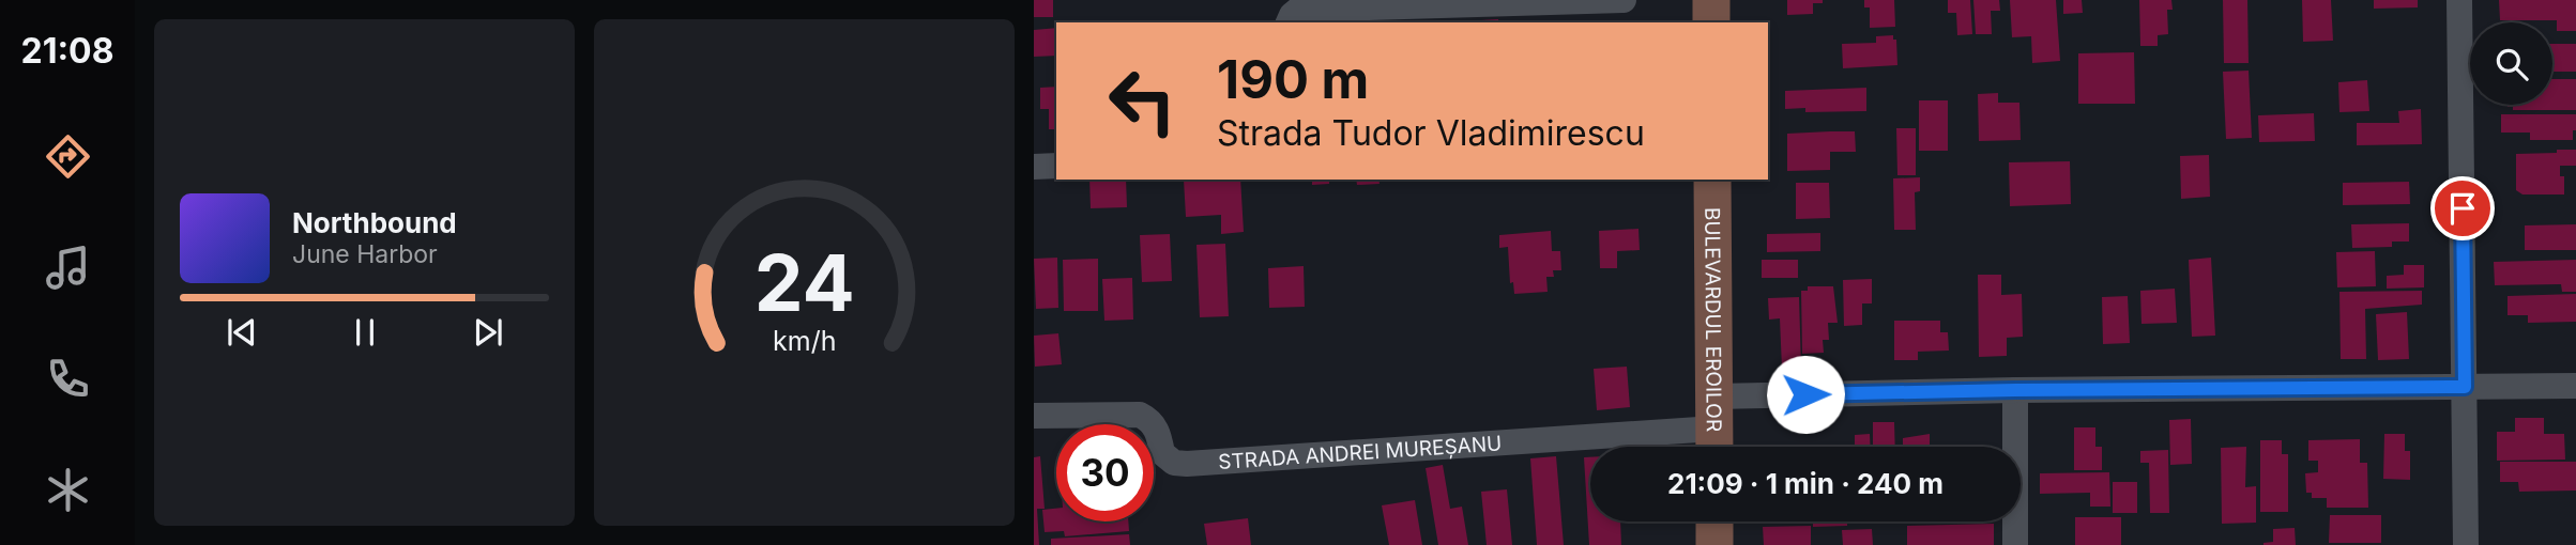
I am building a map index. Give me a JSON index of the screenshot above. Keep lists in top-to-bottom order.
{
  "streets": {
    "main road": ["BULEVARDUL EROILOR"],
    "street": ["STRADA ANDREI MUREȘANU"]
  },
  "crossings": [
    ["BULEVARDUL EROILOR", "STRADA ANDREI MUREȘANU"]
  ],
  "page": {
    "tabs": "21:08",
    "turn": ["190 m", "Strada Tudor Vladimirescu"],
    "song": ["Northbound", "June Harbor"],
    "limit": "30",
    "trip": "21:09 · 1 min · 240 m",
    "gauge": ["24", "km/h"]
  }
}
